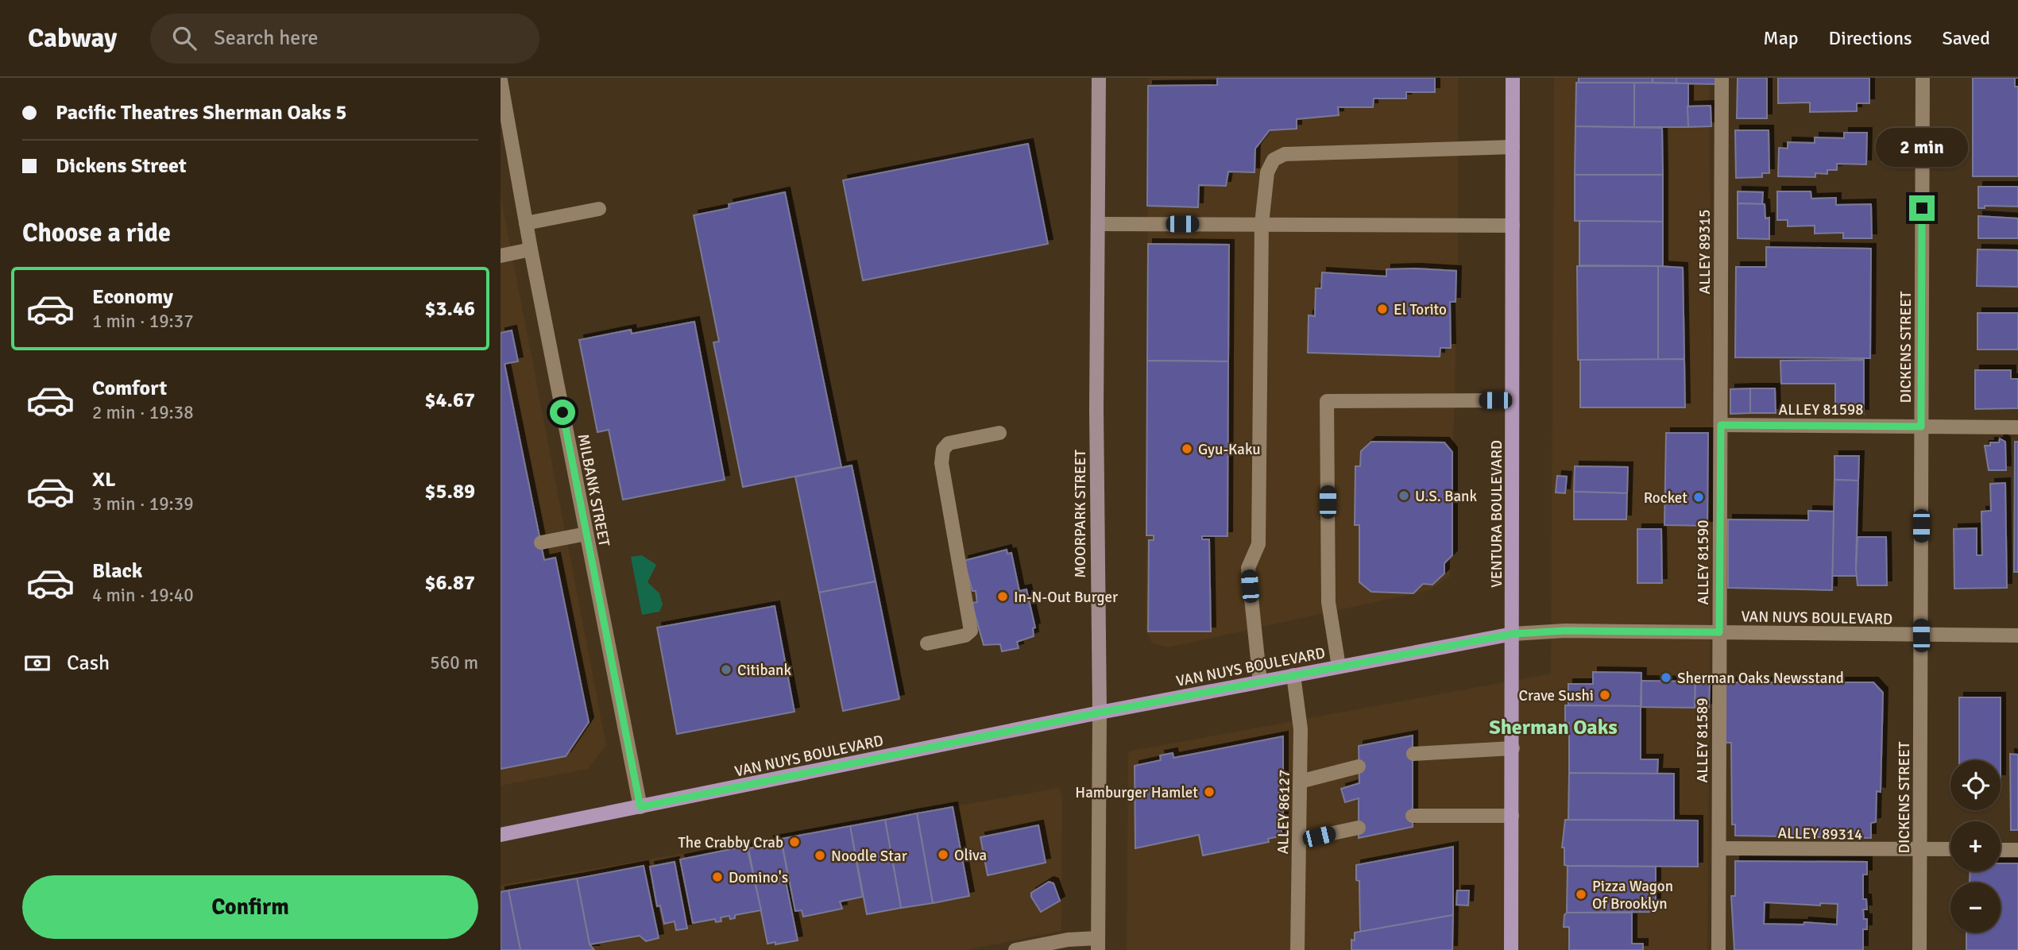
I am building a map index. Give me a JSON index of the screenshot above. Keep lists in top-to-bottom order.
{
  "streets": {
    "main road": ["MOORPARK STREET", "VENTURA BOULEVARD", "VAN NUYS BOULEVARD"],
    "street": [
      "ALLEY 89315",
      "DICKENS STREET",
      "ALLEY 81598",
      "MILBANK STREET",
      "ALLEY 81590",
      "ALLEY 81589",
      "ALLEY 86127",
      "ALLEY 89314"
    ]
  },
  "crossings": [
    ["ALLEY 89315", "ALLEY 81598"],
    ["ALLEY 89315", "ALLEY 81590"],
    ["DICKENS STREET", "ALLEY 81598"],
    ["DICKENS STREET", "VAN NUYS BOULEVARD"],
    ["DICKENS STREET", "ALLEY 89314"],
    ["ALLEY 81598", "ALLEY 81590"],
    ["MILBANK STREET", "VAN NUYS BOULEVARD"],
    ["MOORPARK STREET", "VAN NUYS BOULEVARD"],
    ["VENTURA BOULEVARD", "VAN NUYS BOULEVARD"],
    ["ALLEY 81590", "VAN NUYS BOULEVARD"],
    ["ALLEY 81590", "ALLEY 81589"],
    ["VAN NUYS BOULEVARD", "ALLEY 81589"],
    ["VAN NUYS BOULEVARD", "ALLEY 86127"],
    ["ALLEY 81589", "ALLEY 89314"]
  ],
  "districts": ["Sherman Oaks"],
  "places": [
    "El Torito",
    "Gyu-Kaku",
    "U.S. Bank",
    "Rocket",
    "In-N-Out Burger",
    "Citibank",
    "Sherman Oaks Newsstand",
    "Crave Sushi",
    "Hamburger Hamlet",
    "The Crabby Crab",
    "Oliva",
    "Noodle Star",
    "Domino's",
    "Pizza Wagon Of Brooklyn"
  ],
  "page": {
    "header": "Cabway",
    "search": "Search here",
    "nav": ["Map", "Directions", "Saved"],
    "banner": ["Pacific Theatres Sherman Oaks 5", "Dickens Street"],
    "bubble": "2 min",
    "heading": "Choose a ride",
    "list": [
      {
        "name": "Economy",
        "note": "1 min · 19:37",
        "value": "$3.46"
      },
      {
        "name": "Comfort",
        "note": "2 min · 19:38",
        "value": "$4.67"
      },
      {
        "name": "XL",
        "note": "3 min · 19:39",
        "value": "$5.89"
      },
      {
        "name": "Black",
        "note": "4 min · 19:40",
        "value": "$6.87"
      }
    ],
    "pay": ["Cash", "560 m"],
    "map_buttons": ["+", "−"],
    "buttons": "Confirm"
  }
}
